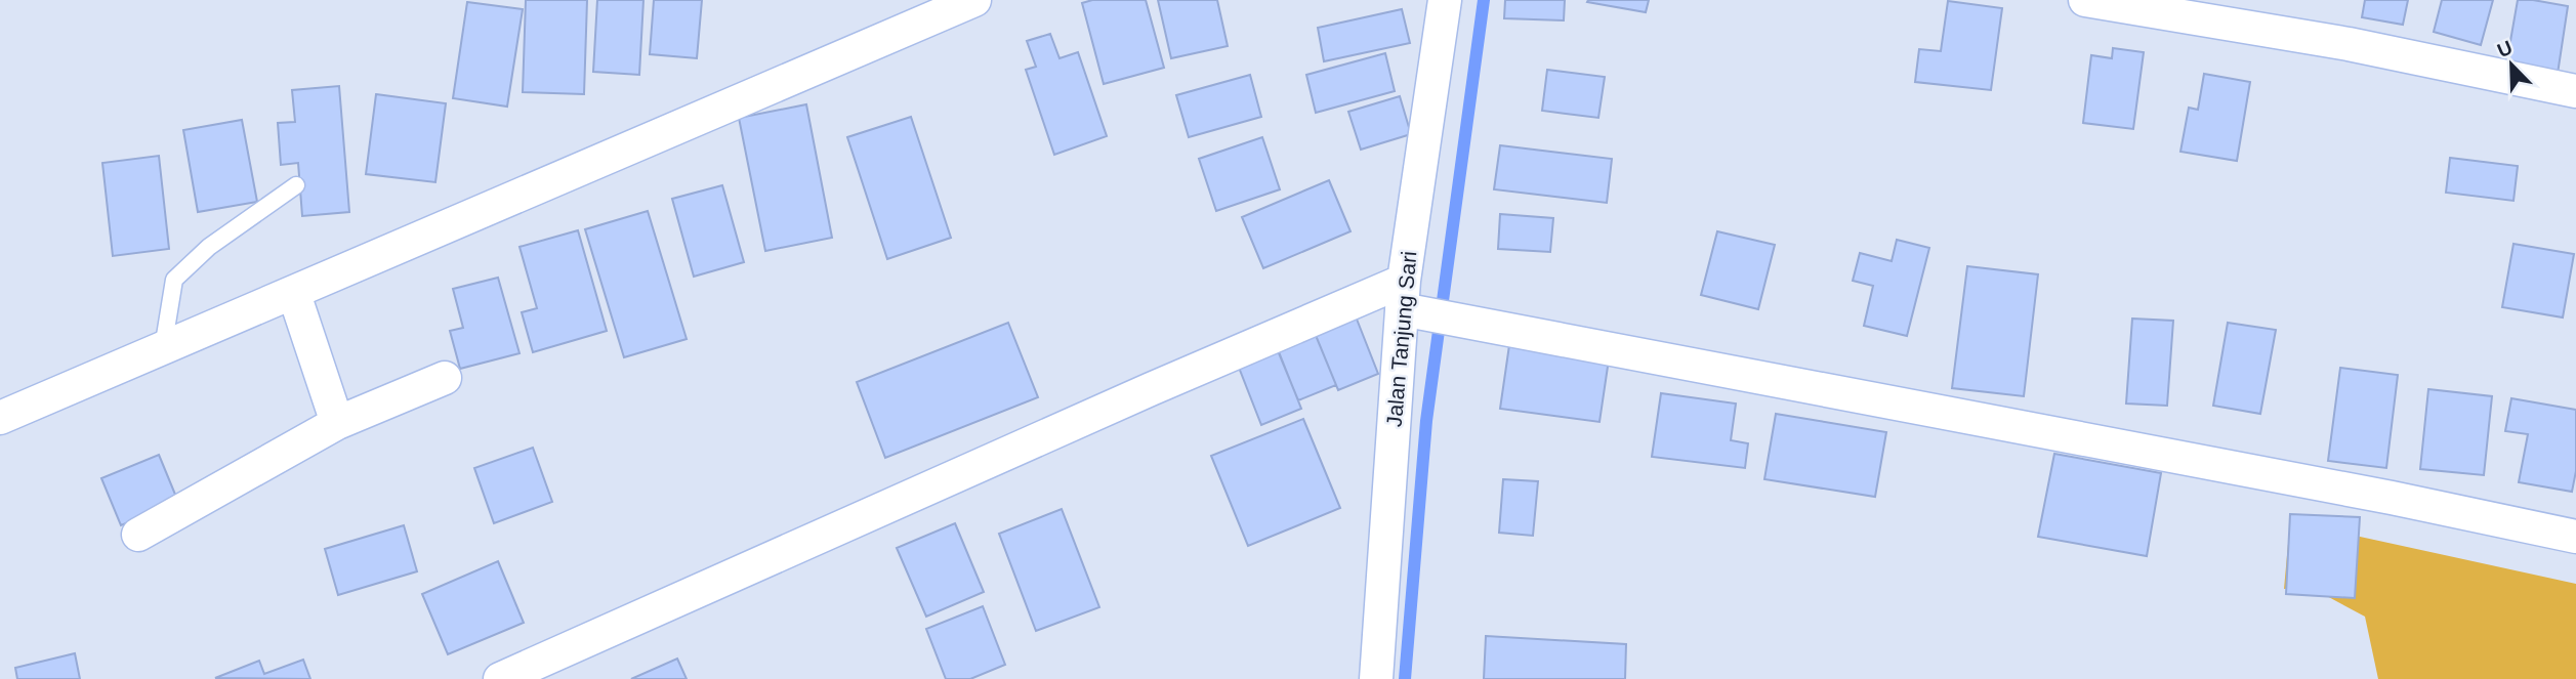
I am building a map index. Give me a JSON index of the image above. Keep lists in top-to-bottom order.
{
  "streets": {
    "street": ["Jalan Tanjung Sari"]
  },
  "north": "top left"
}
